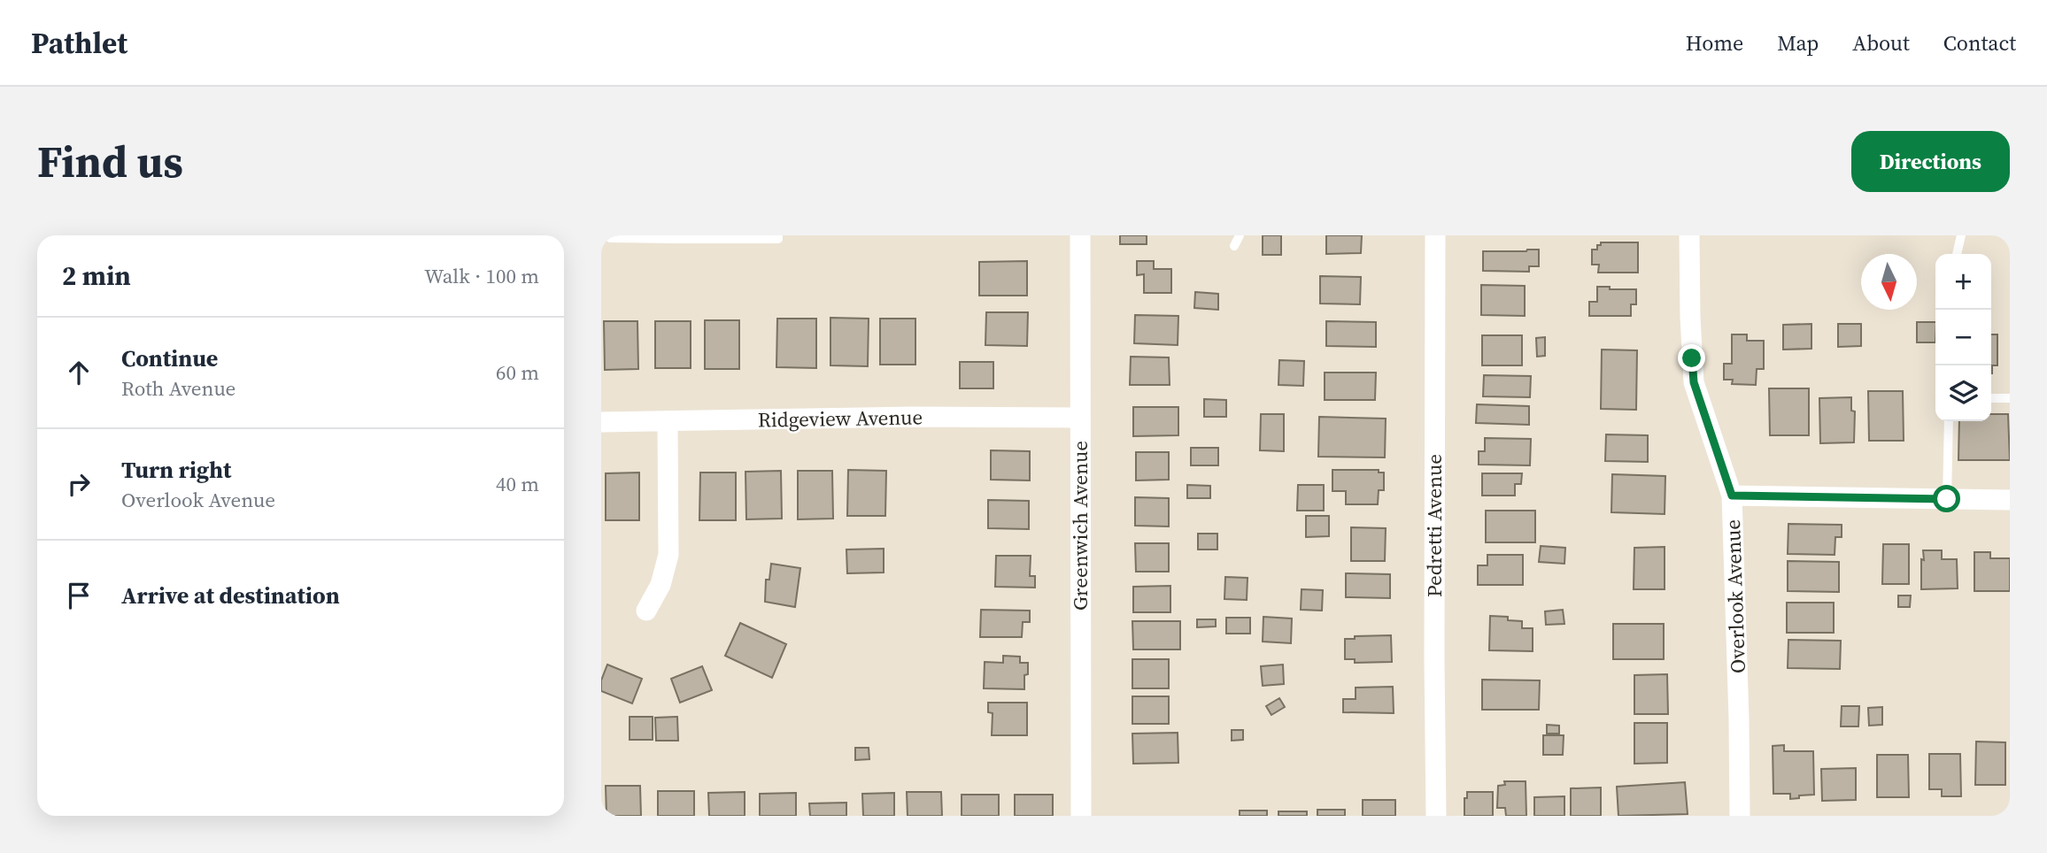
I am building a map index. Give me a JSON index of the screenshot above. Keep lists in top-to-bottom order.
{
  "streets": {
    "street": [
      "Ridgeview Avenue",
      "Greenwich Avenue",
      "Pedretti Avenue",
      "Overlook Avenue"
    ]
  },
  "crossings": [
    ["Ridgeview Avenue", "Greenwich Avenue"]
  ],
  "north": "bottom",
  "page": {
    "header": "Pathlet",
    "nav": [
      "Home",
      "Map",
      "About",
      "Contact"
    ],
    "buttons": "Directions",
    "title": "Find us",
    "heading": ["2 min", "Walk · 100 m"],
    "map_buttons": ["+", "−"],
    "list": [
      ["Continue", "Roth Avenue", "60 m"],
      ["Turn right", "Overlook Avenue", "40 m"],
      "Arrive at destination"
    ]
  }
}
